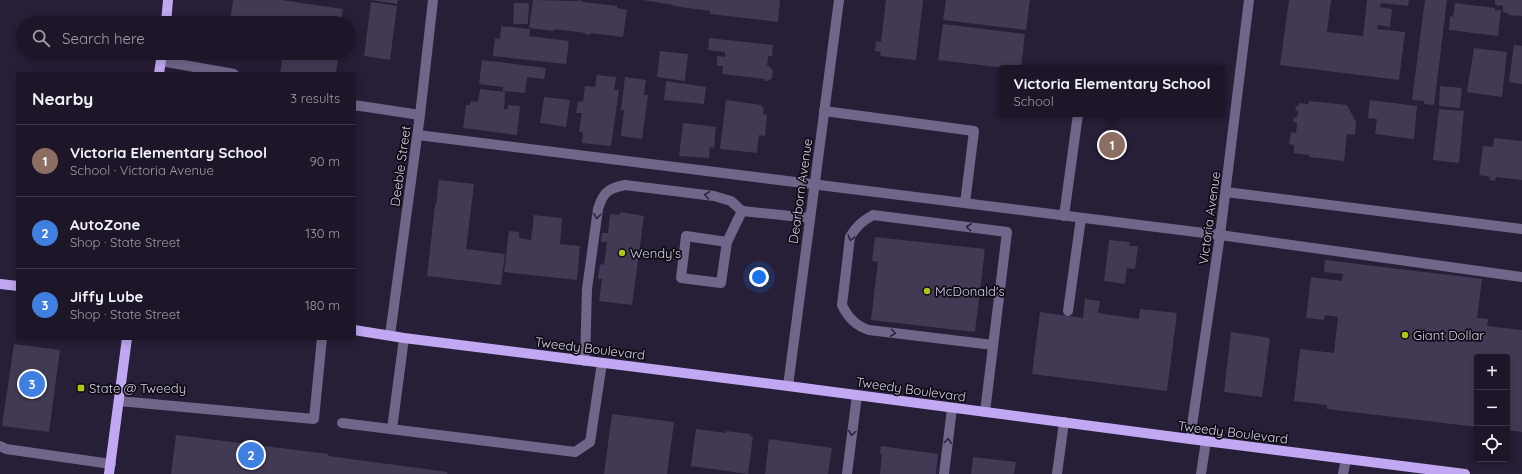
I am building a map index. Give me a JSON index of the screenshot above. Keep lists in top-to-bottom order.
{
  "streets": {
    "main road": ["Tweedy Boulevard"],
    "street": ["Deeble Street", "Dearborn Avenue", "Victoria Avenue"]
  },
  "crossings": [
    ["Deeble Street", "Tweedy Boulevard"],
    ["Dearborn Avenue", "Tweedy Boulevard"],
    ["Victoria Avenue", "Tweedy Boulevard"]
  ],
  "places": {
    "other": ["Wendy's", "McDonald's", "Giant Dollar"],
    "transit": ["State @ Tweedy"]
  },
  "page": {
    "search": "Search here",
    "popup": ["Victoria Elementary School", "School"],
    "heading": ["Nearby", "3 results"],
    "list": [
      {
        "mark": "1",
        "name": "Victoria Elementary School",
        "note": "School · Victoria Avenue",
        "value": "90 m"
      },
      {
        "mark": "2",
        "name": "AutoZone",
        "note": "Shop · State Street",
        "value": "130 m"
      },
      {
        "mark": "3",
        "name": "Jiffy Lube",
        "note": "Shop · State Street",
        "value": "180 m"
      }
    ],
    "pins": ["1", "3", "2"],
    "map_buttons": ["+", "−"]
  }
}
